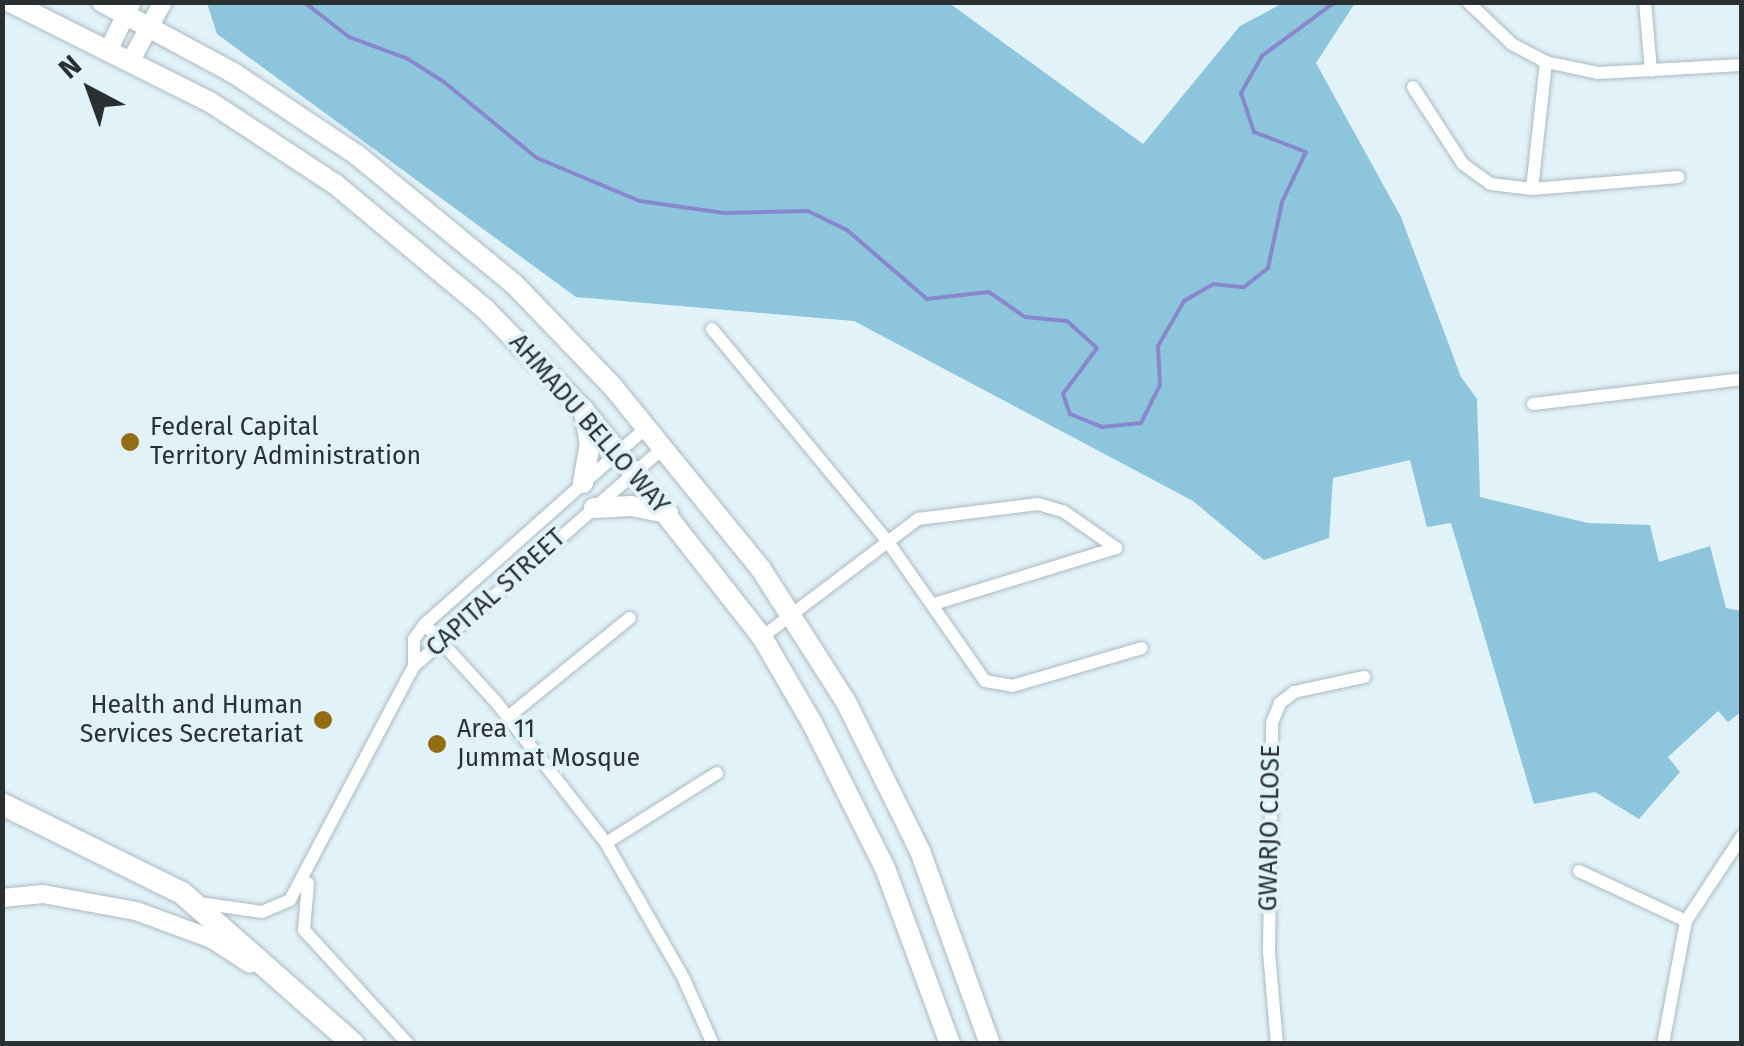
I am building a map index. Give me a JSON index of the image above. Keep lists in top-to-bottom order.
{
  "streets": {
    "main road": ["AHMADU BELLO WAY"],
    "street": ["CAPITAL STREET", "GWARJO CLOSE"]
  },
  "crossings": [
    ["AHMADU BELLO WAY", "CAPITAL STREET"]
  ],
  "places": ["Federal Capital Territory Administration", "Health and Human Services Secretariat", "Area 11 Jummat Mosque"],
  "north": "top left"
}
